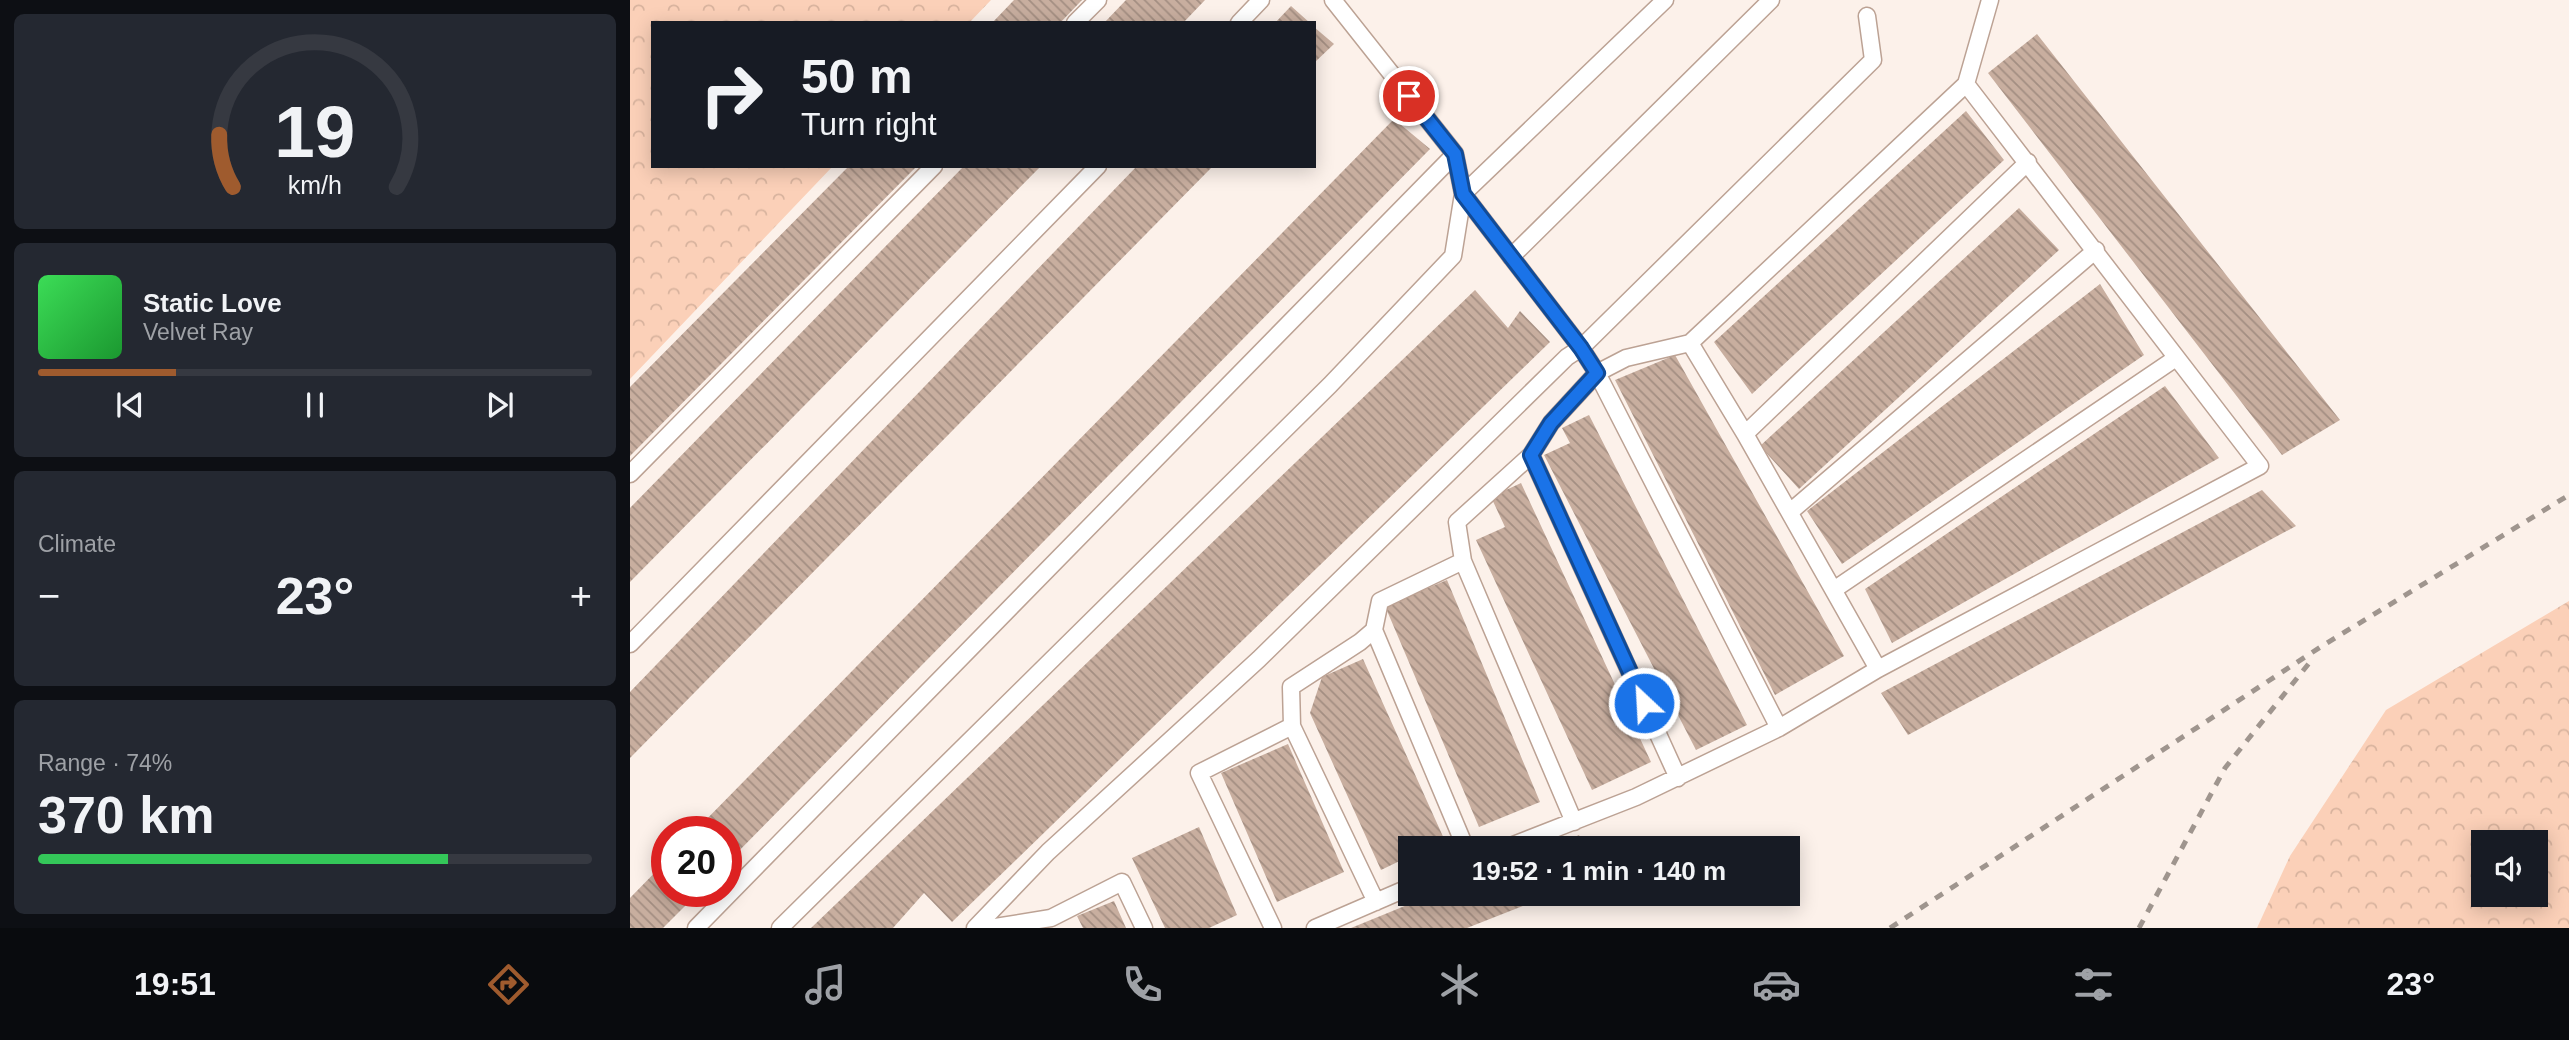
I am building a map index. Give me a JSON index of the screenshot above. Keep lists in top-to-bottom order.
{
  "page": {
    "turn": ["50 m", "Turn right"],
    "song": ["Static Love", "Velvet Ray"],
    "tile": [
      "Climate",
      ["Range · 74%", "370 km"]
    ],
    "heat": ["−", "23°", "+"],
    "limit": "20",
    "trip": "19:52 · 1 min · 140 m",
    "tabs": ["19:51", "23°"],
    "gauge": ["19", "km/h"]
  }
}
